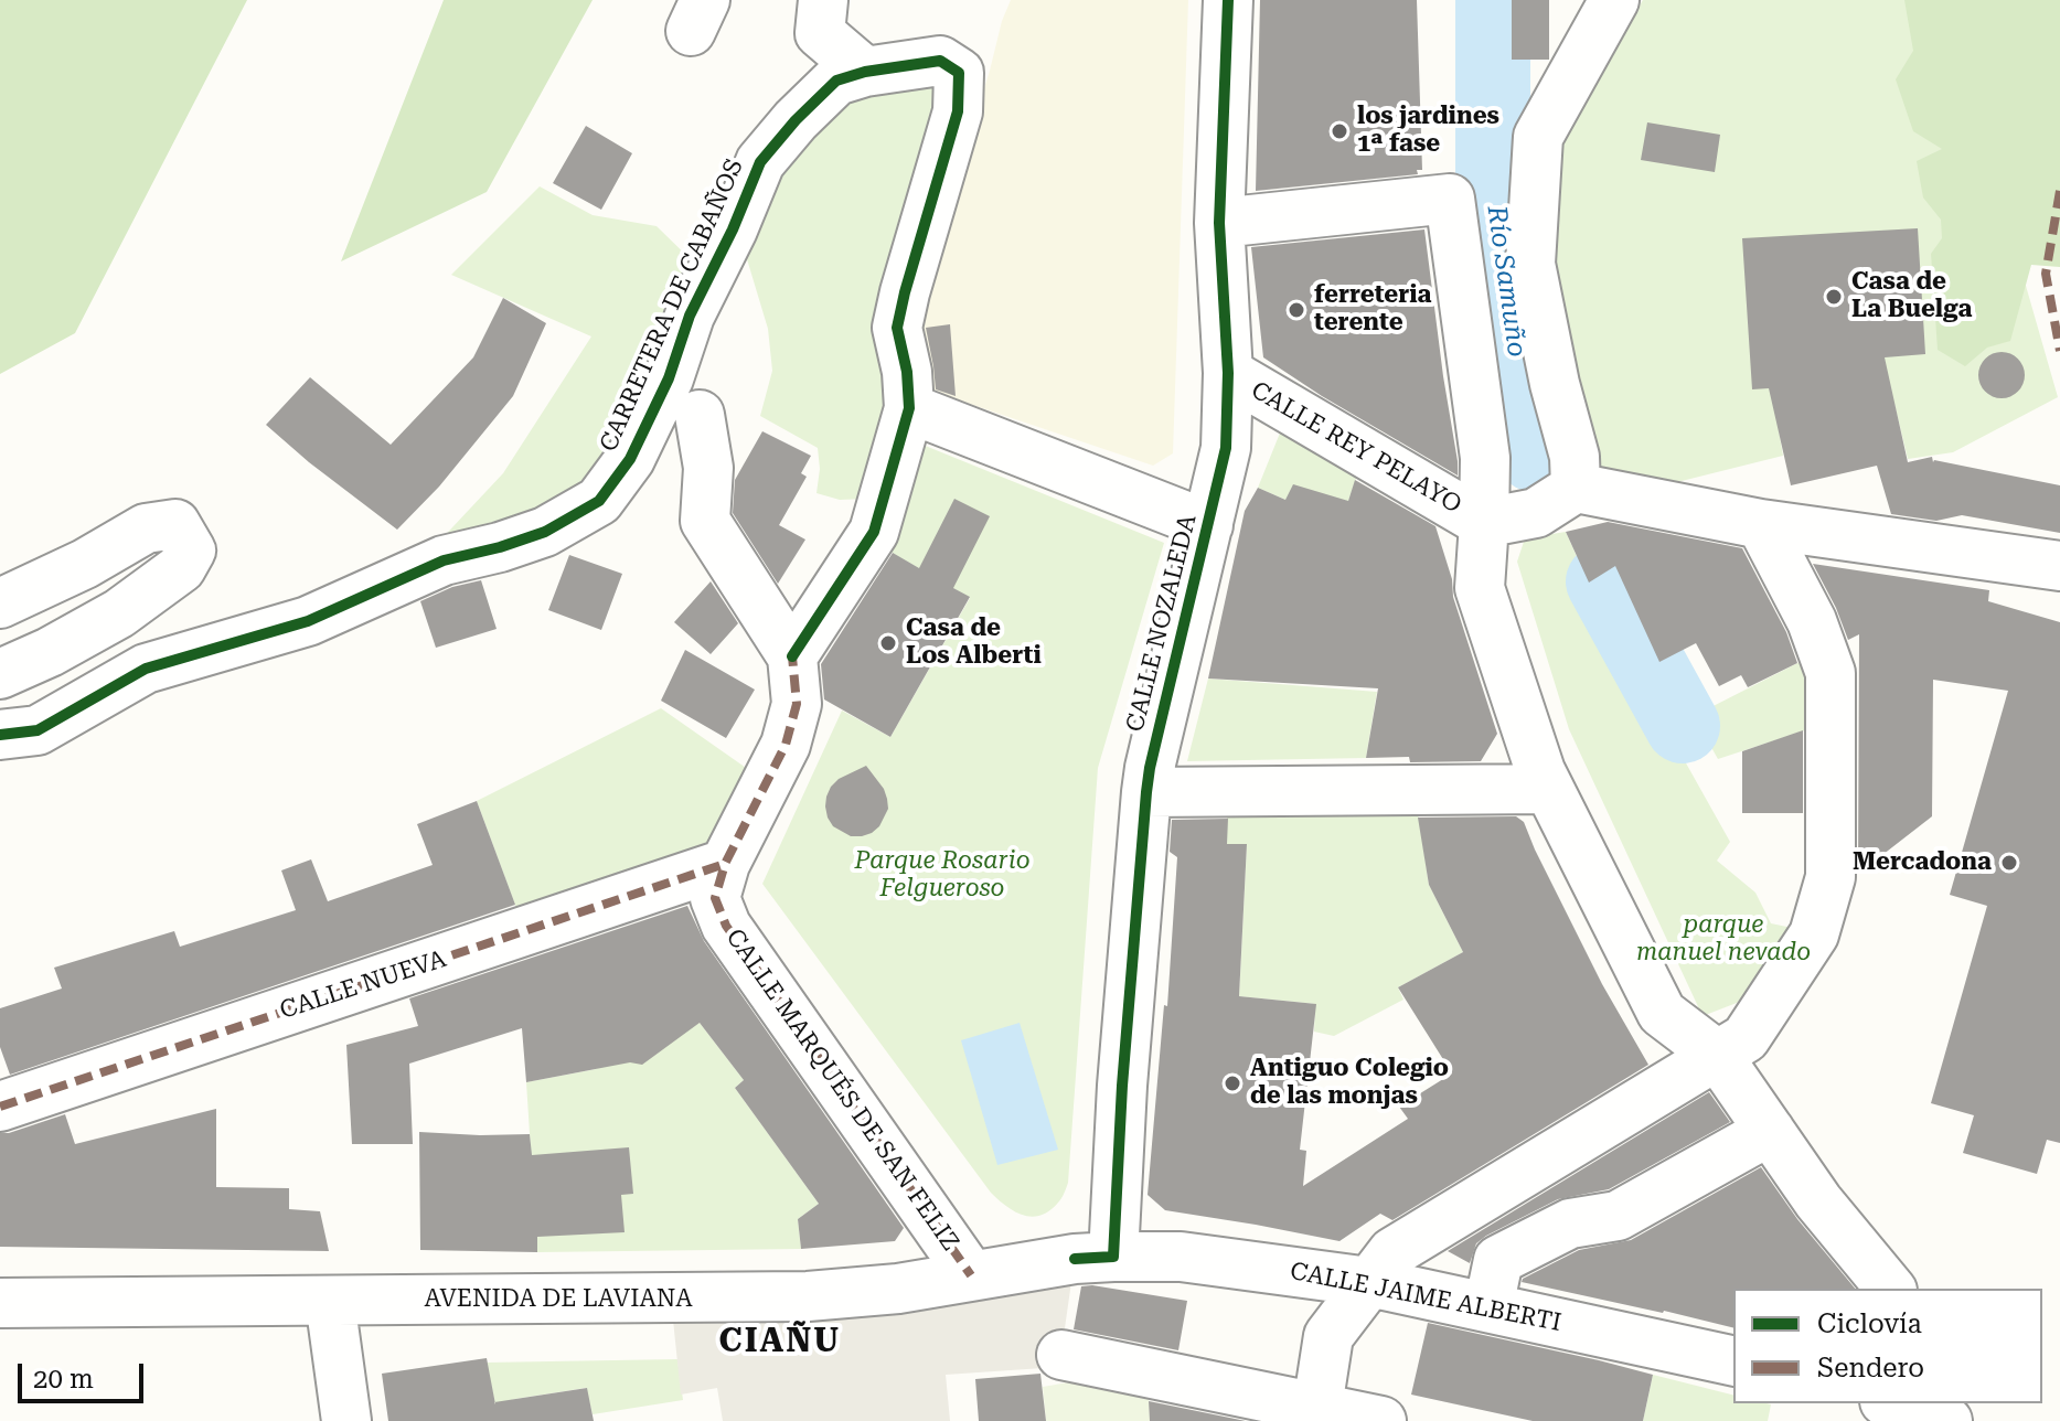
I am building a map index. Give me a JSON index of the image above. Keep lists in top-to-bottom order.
{
  "streets": {
    "street": [
      "CARRETERA DE CABAÑOS",
      "CALLE REY PELAYO",
      "CALLE NOZALEDA",
      "CALLE NUEVA",
      "CALLE MARQUÉS DE SAN FELIZ",
      "CALLE JAIME ALBERTI",
      "AVENIDA DE LAVIANA"
    ]
  },
  "crossings": [
    ["CALLE REY PELAYO", "CALLE NOZALEDA"],
    ["CALLE NOZALEDA", "CALLE JAIME ALBERTI"],
    ["CALLE NOZALEDA", "AVENIDA DE LAVIANA"],
    ["CALLE NUEVA", "CALLE MARQUÉS DE SAN FELIZ"],
    ["CALLE MARQUÉS DE SAN FELIZ", "AVENIDA DE LAVIANA"],
    ["CALLE JAIME ALBERTI", "AVENIDA DE LAVIANA"]
  ],
  "districts": ["CIAÑU"],
  "water": ["Río Samuño"],
  "parks": ["Parque Rosario Felgueroso", "parque manuel nevado"],
  "places": [
    "los jardines 1ª fase",
    "Casa de La Buelga",
    "ferreteria terente",
    "Casa de Los Alberti",
    "Mercadona",
    "Antiguo Colegio de las monjas"
  ],
  "legend": ["Ciclovía", "Sendero"],
  "scale_bar": "20 m"
}
